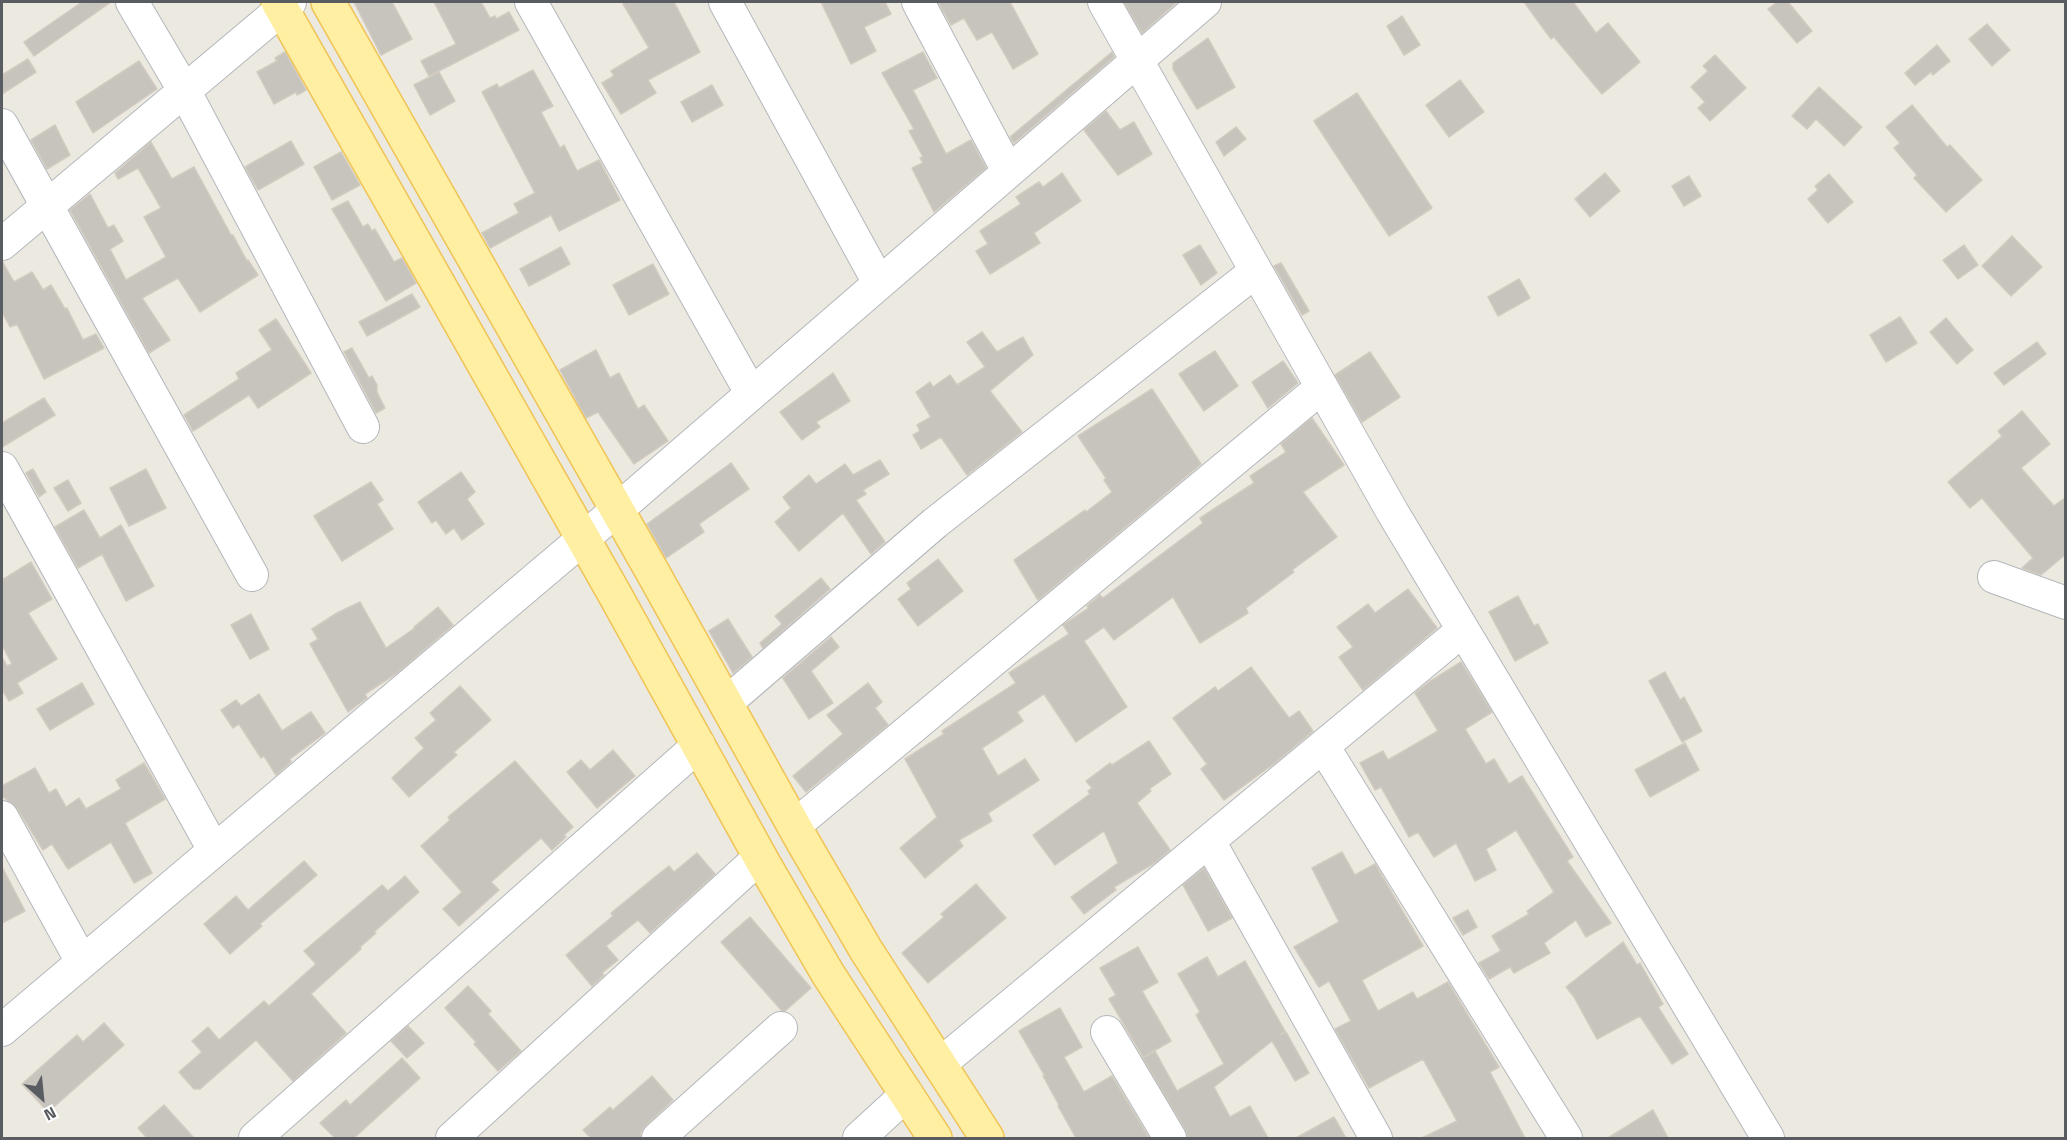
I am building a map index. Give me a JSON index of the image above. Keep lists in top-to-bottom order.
{
  "north": "bottom right"
}
